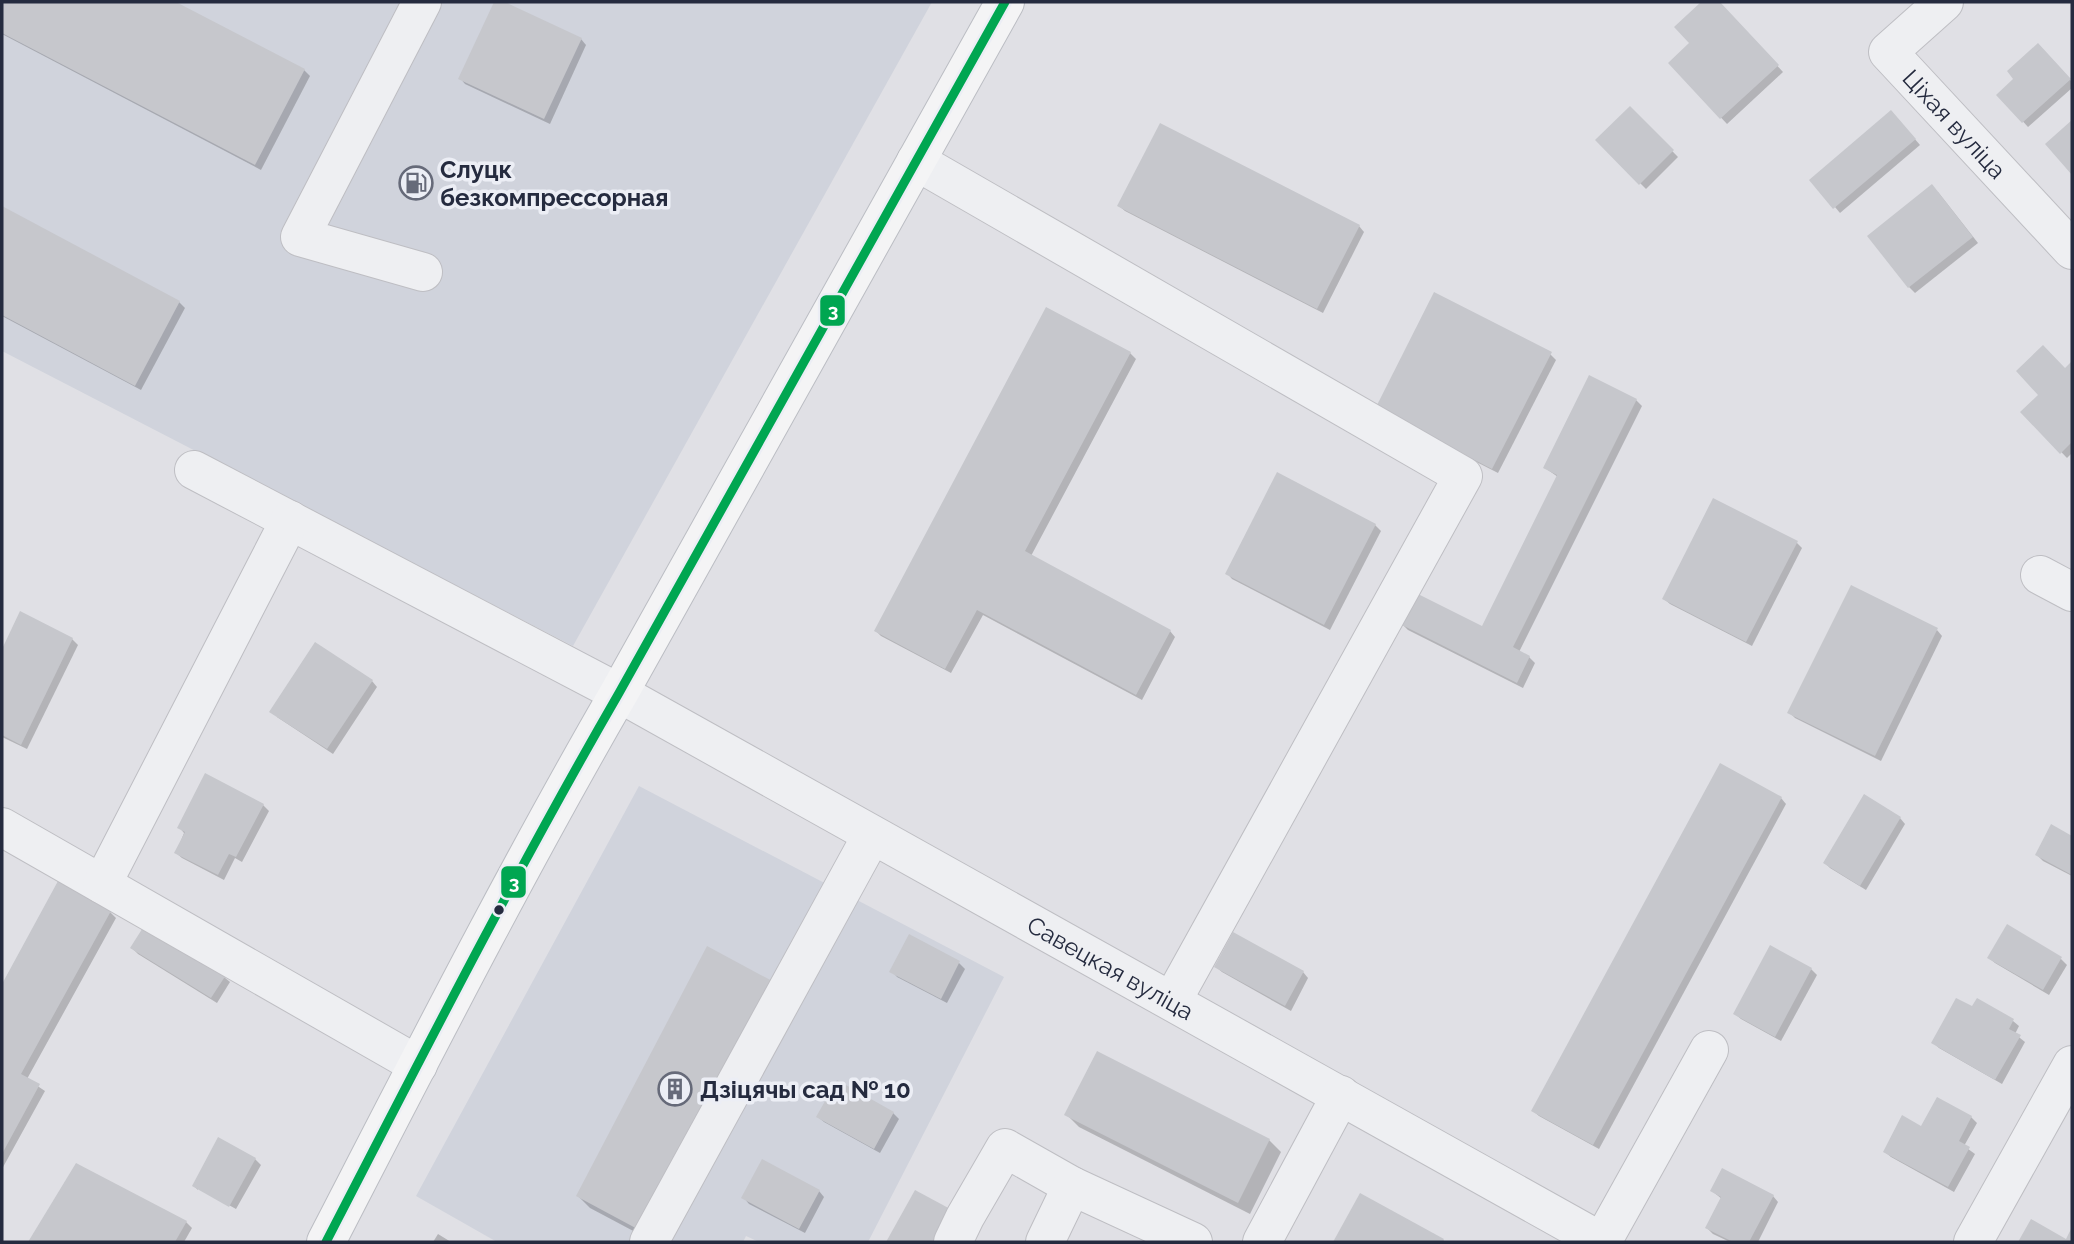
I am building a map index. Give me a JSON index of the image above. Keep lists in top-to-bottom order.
{
  "streets": {
    "street": ["Ціхая вуліца", "Савецкая вуліца"]
  },
  "places": {
    "fuel station": ["Слуцк безкомпрессорная"],
    "building": ["Дзіцячы сад № 10"]
  },
  "lines": ["transit line 3"]
}
